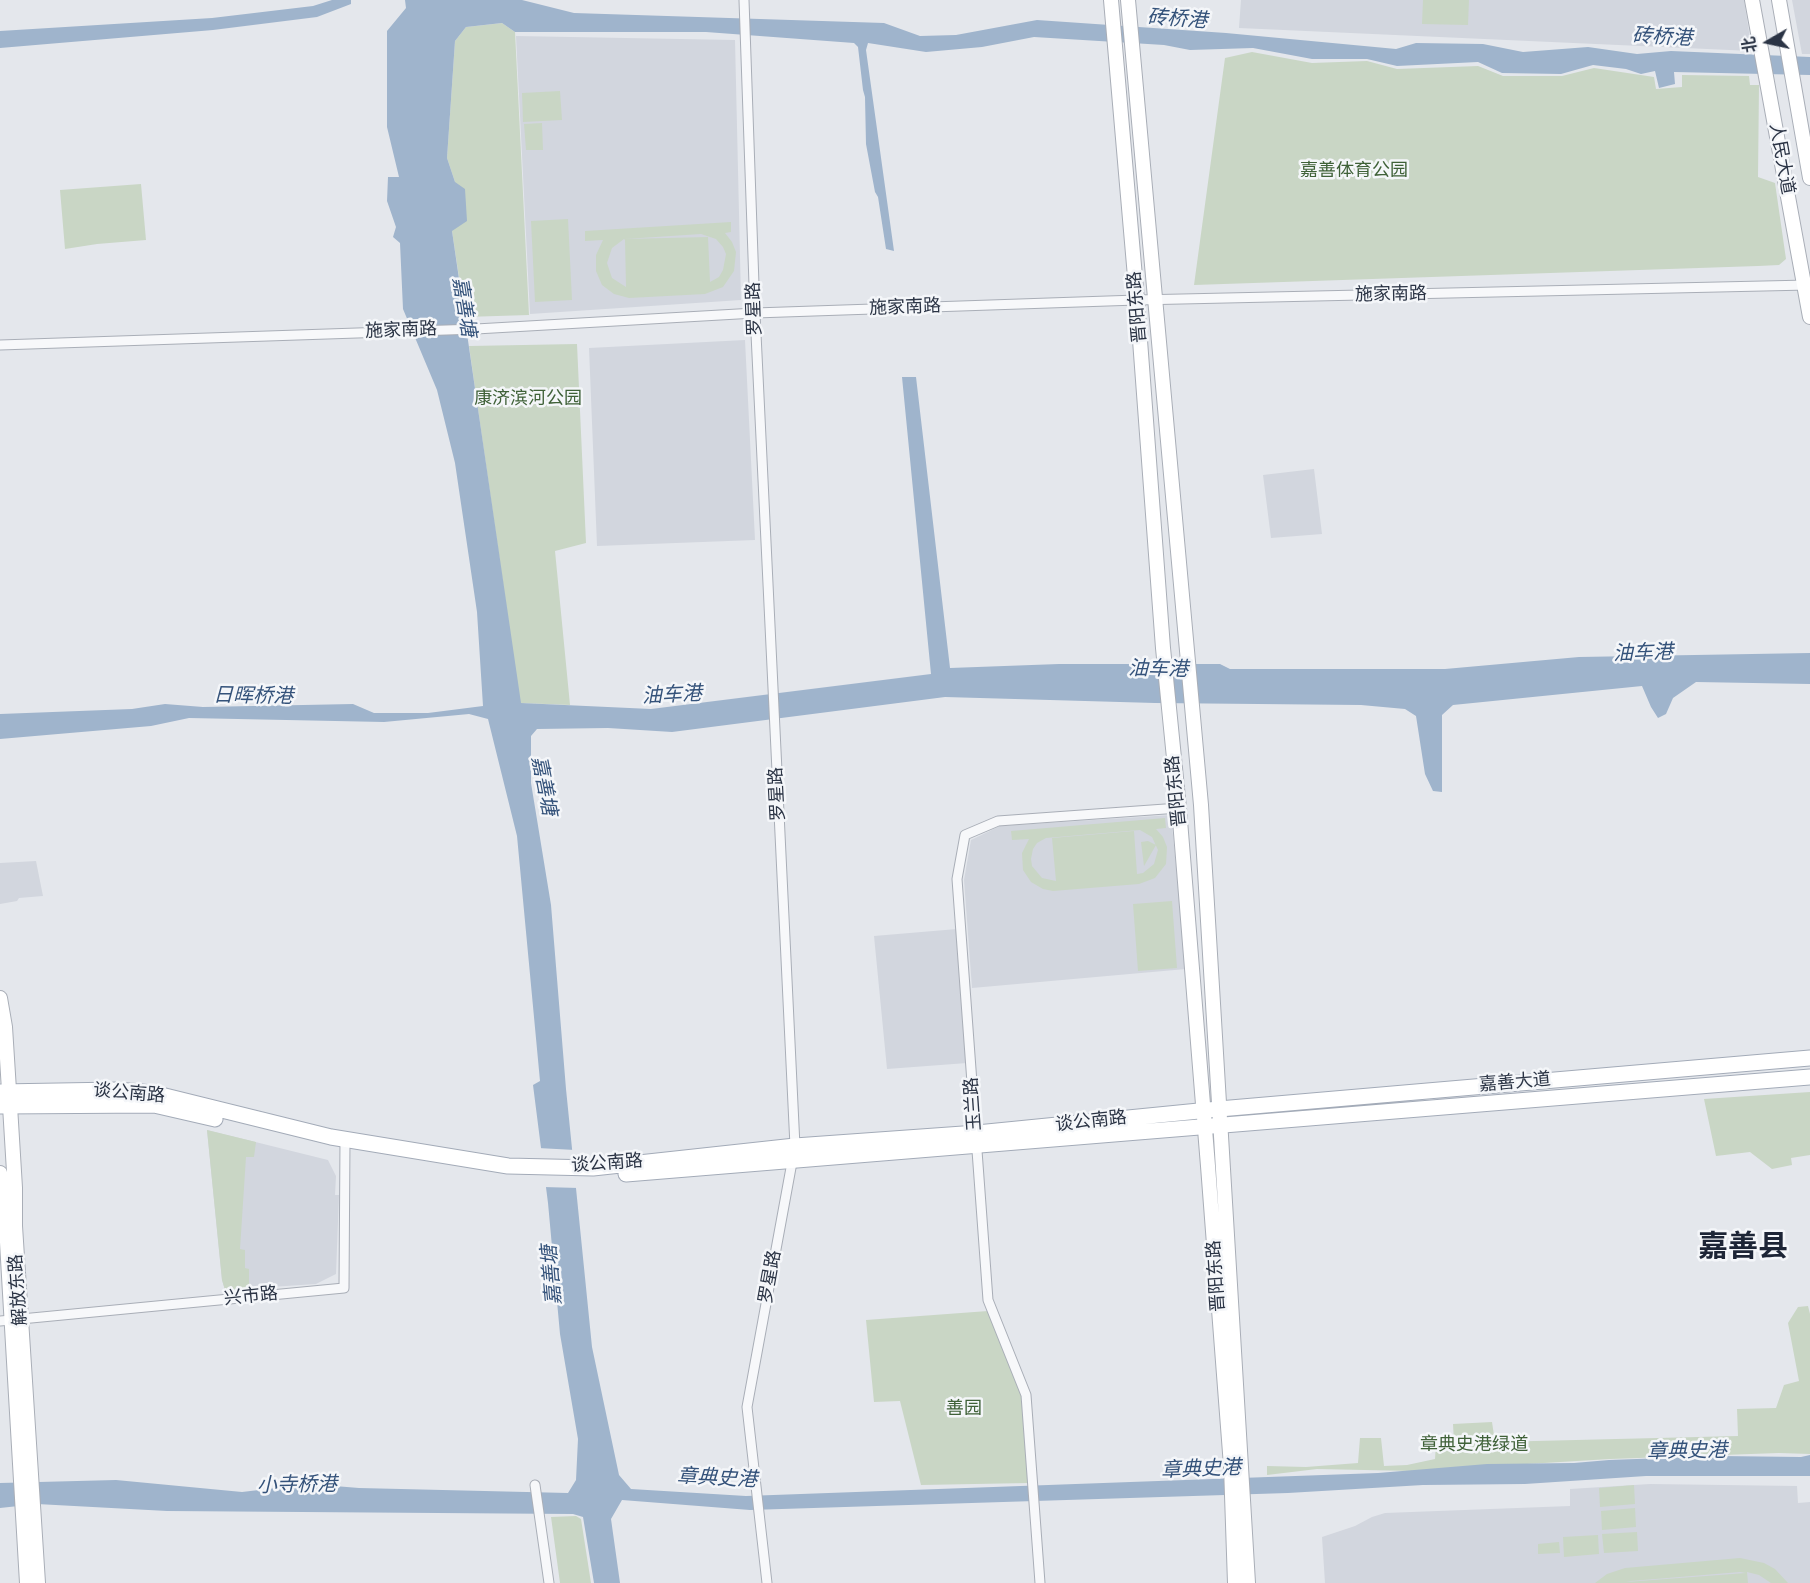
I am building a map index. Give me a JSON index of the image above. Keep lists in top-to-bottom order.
{
  "streets": {
    "main road": [
      "人民大道",
      "晋阳东路",
      "嘉善大道",
      "谈公南路",
      "解放东路"
    ],
    "street": [
      "施家南路",
      "罗星路",
      "玉兰路",
      "兴市路"
    ]
  },
  "crossings": [
    ["人民大道", "施家南路"],
    ["施家南路", "晋阳东路"],
    ["施家南路", "罗星路"],
    ["晋阳东路", "嘉善大道"],
    ["晋阳东路", "谈公南路"],
    ["晋阳东路", "玉兰路"],
    ["罗星路", "谈公南路"],
    ["嘉善大道", "谈公南路"],
    ["谈公南路", "玉兰路"],
    ["谈公南路", "解放东路"],
    ["谈公南路", "兴市路"],
    ["解放东路", "兴市路"]
  ],
  "districts": ["嘉善县"],
  "water": [
    "砖桥港",
    "嘉善塘",
    "油车港",
    "日晖桥港",
    "章典史港",
    "小寺桥港"
  ],
  "parks": [
    "嘉善体育公园",
    "康济滨河公园",
    "善园",
    "章典史港绿道"
  ],
  "north": "left"
}
